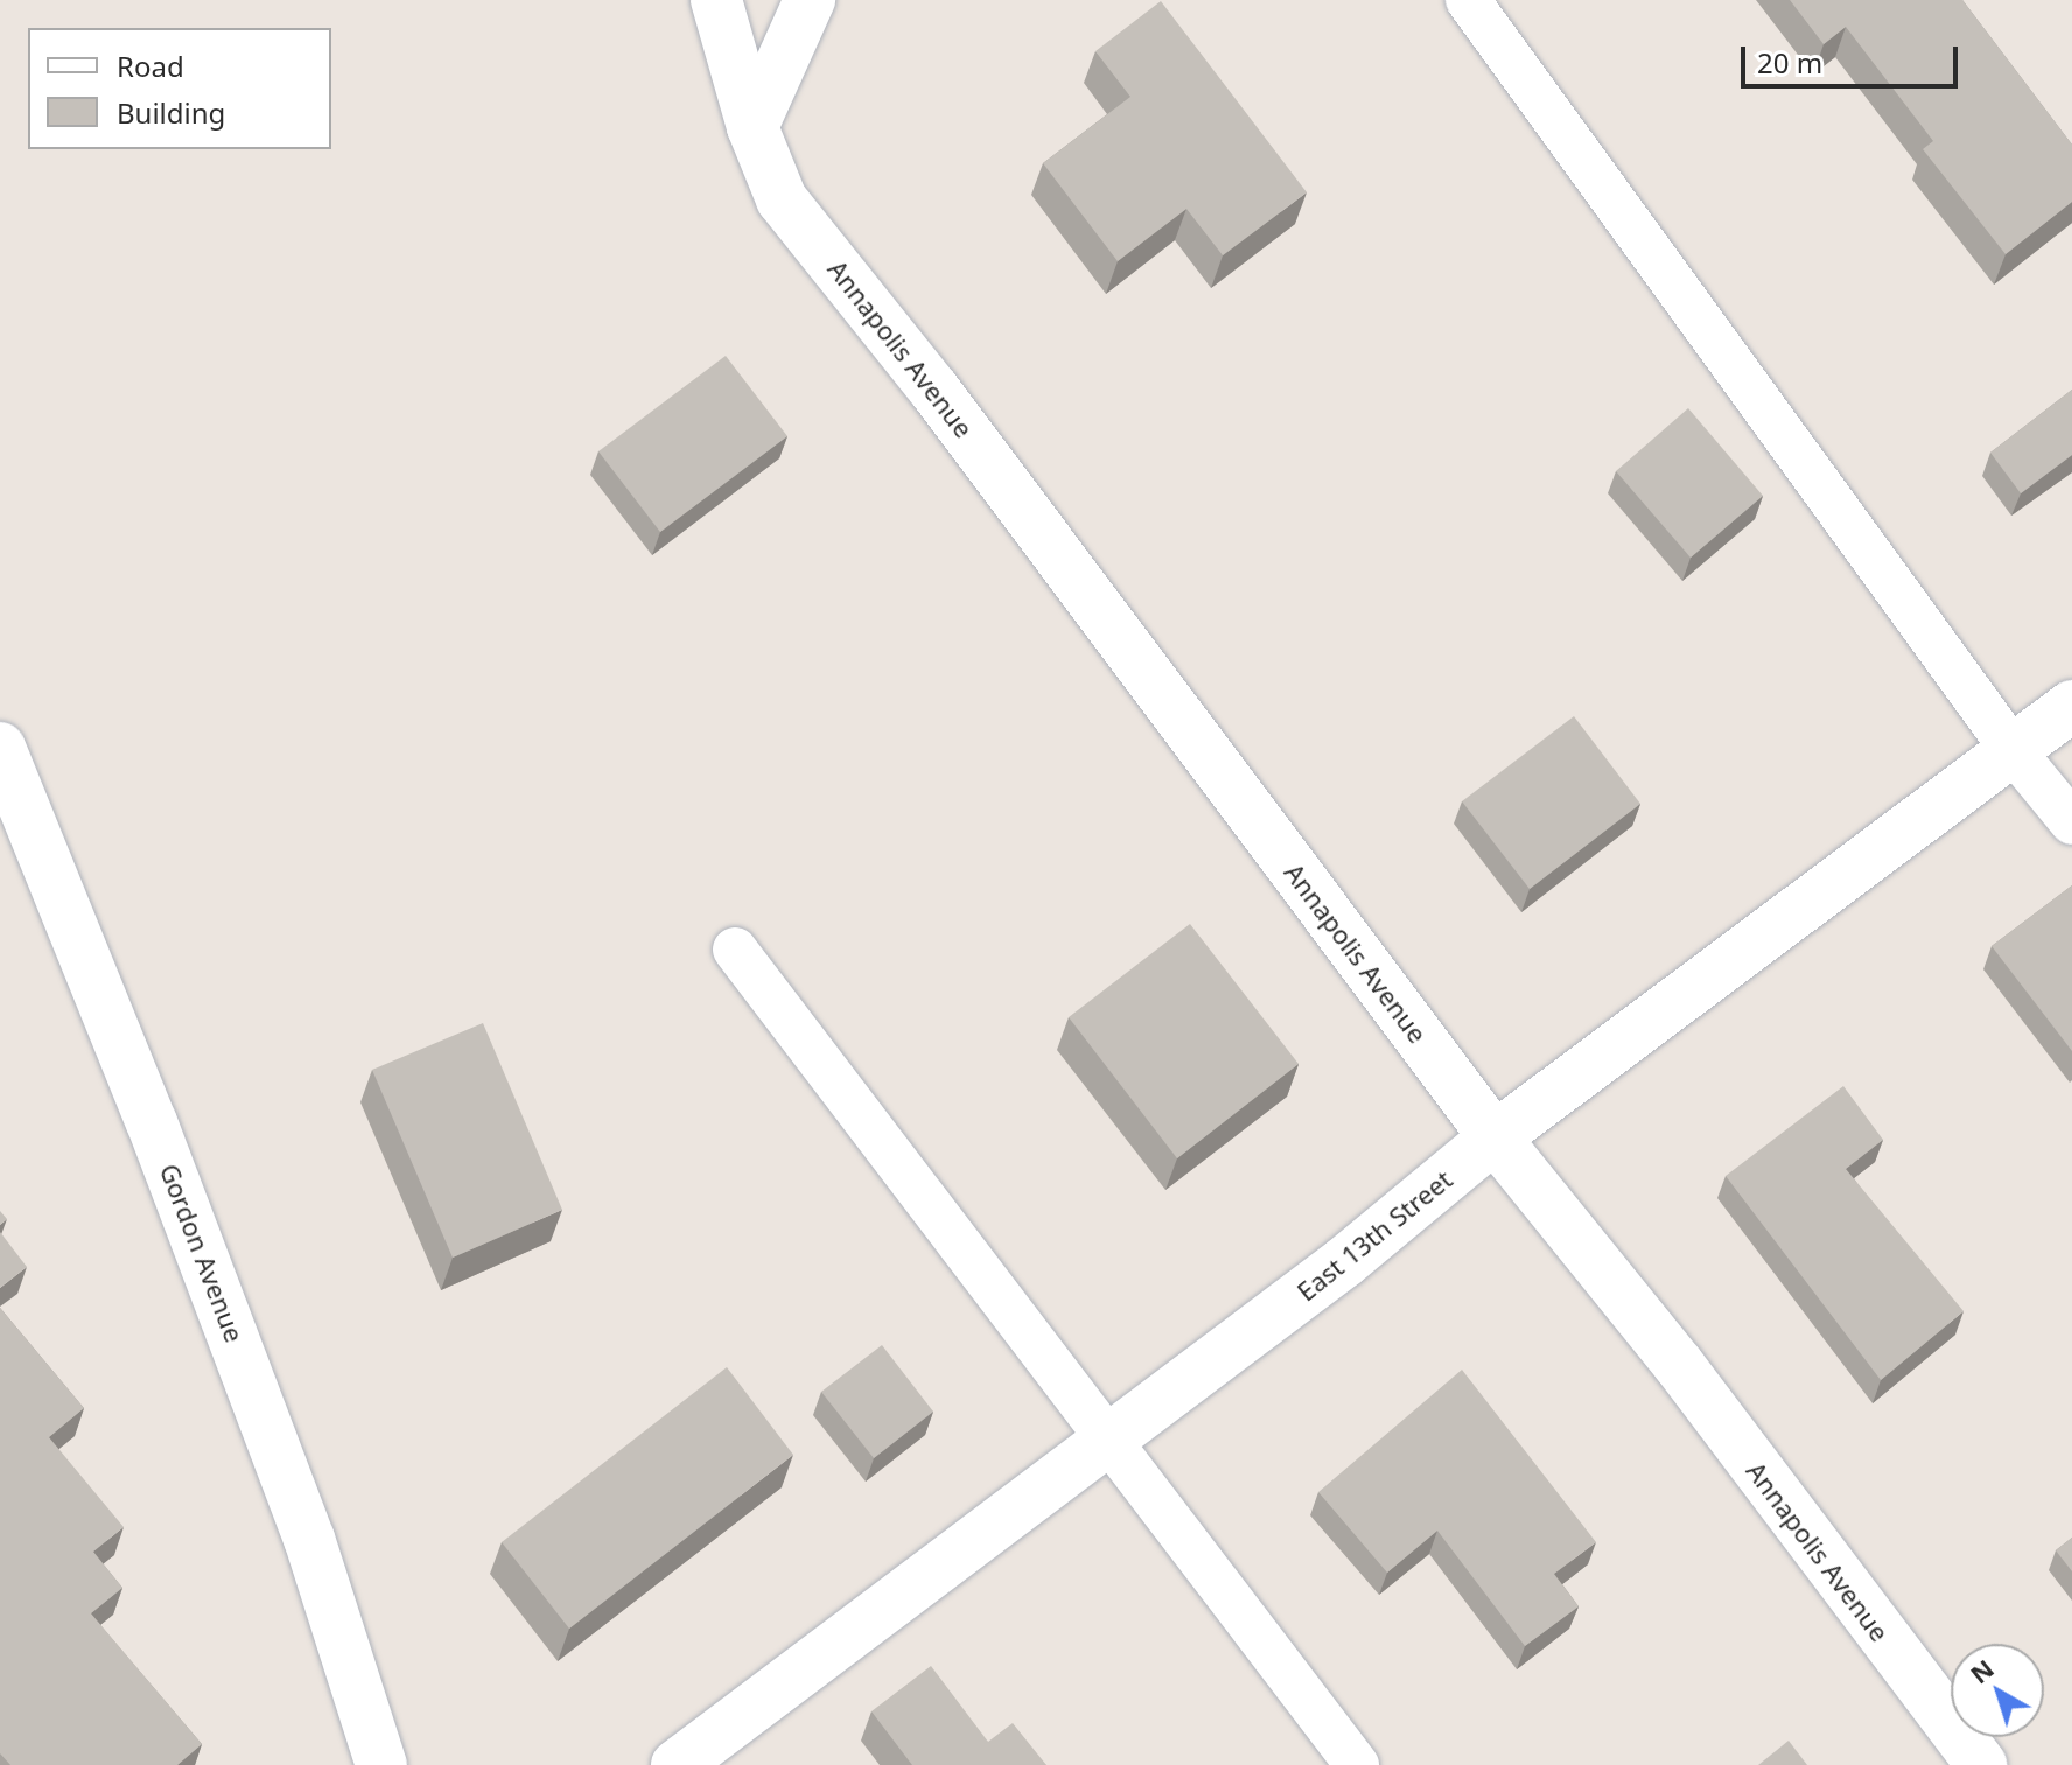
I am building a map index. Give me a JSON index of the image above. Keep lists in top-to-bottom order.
{
  "streets": {
    "street": ["Annapolis Avenue", "East 13th Street", "Gordon Avenue"]
  },
  "crossings": [
    ["Annapolis Avenue", "East 13th Street"]
  ],
  "legend": ["Road", "Building"],
  "scale_bar": "20 m",
  "north": "top left"
}
